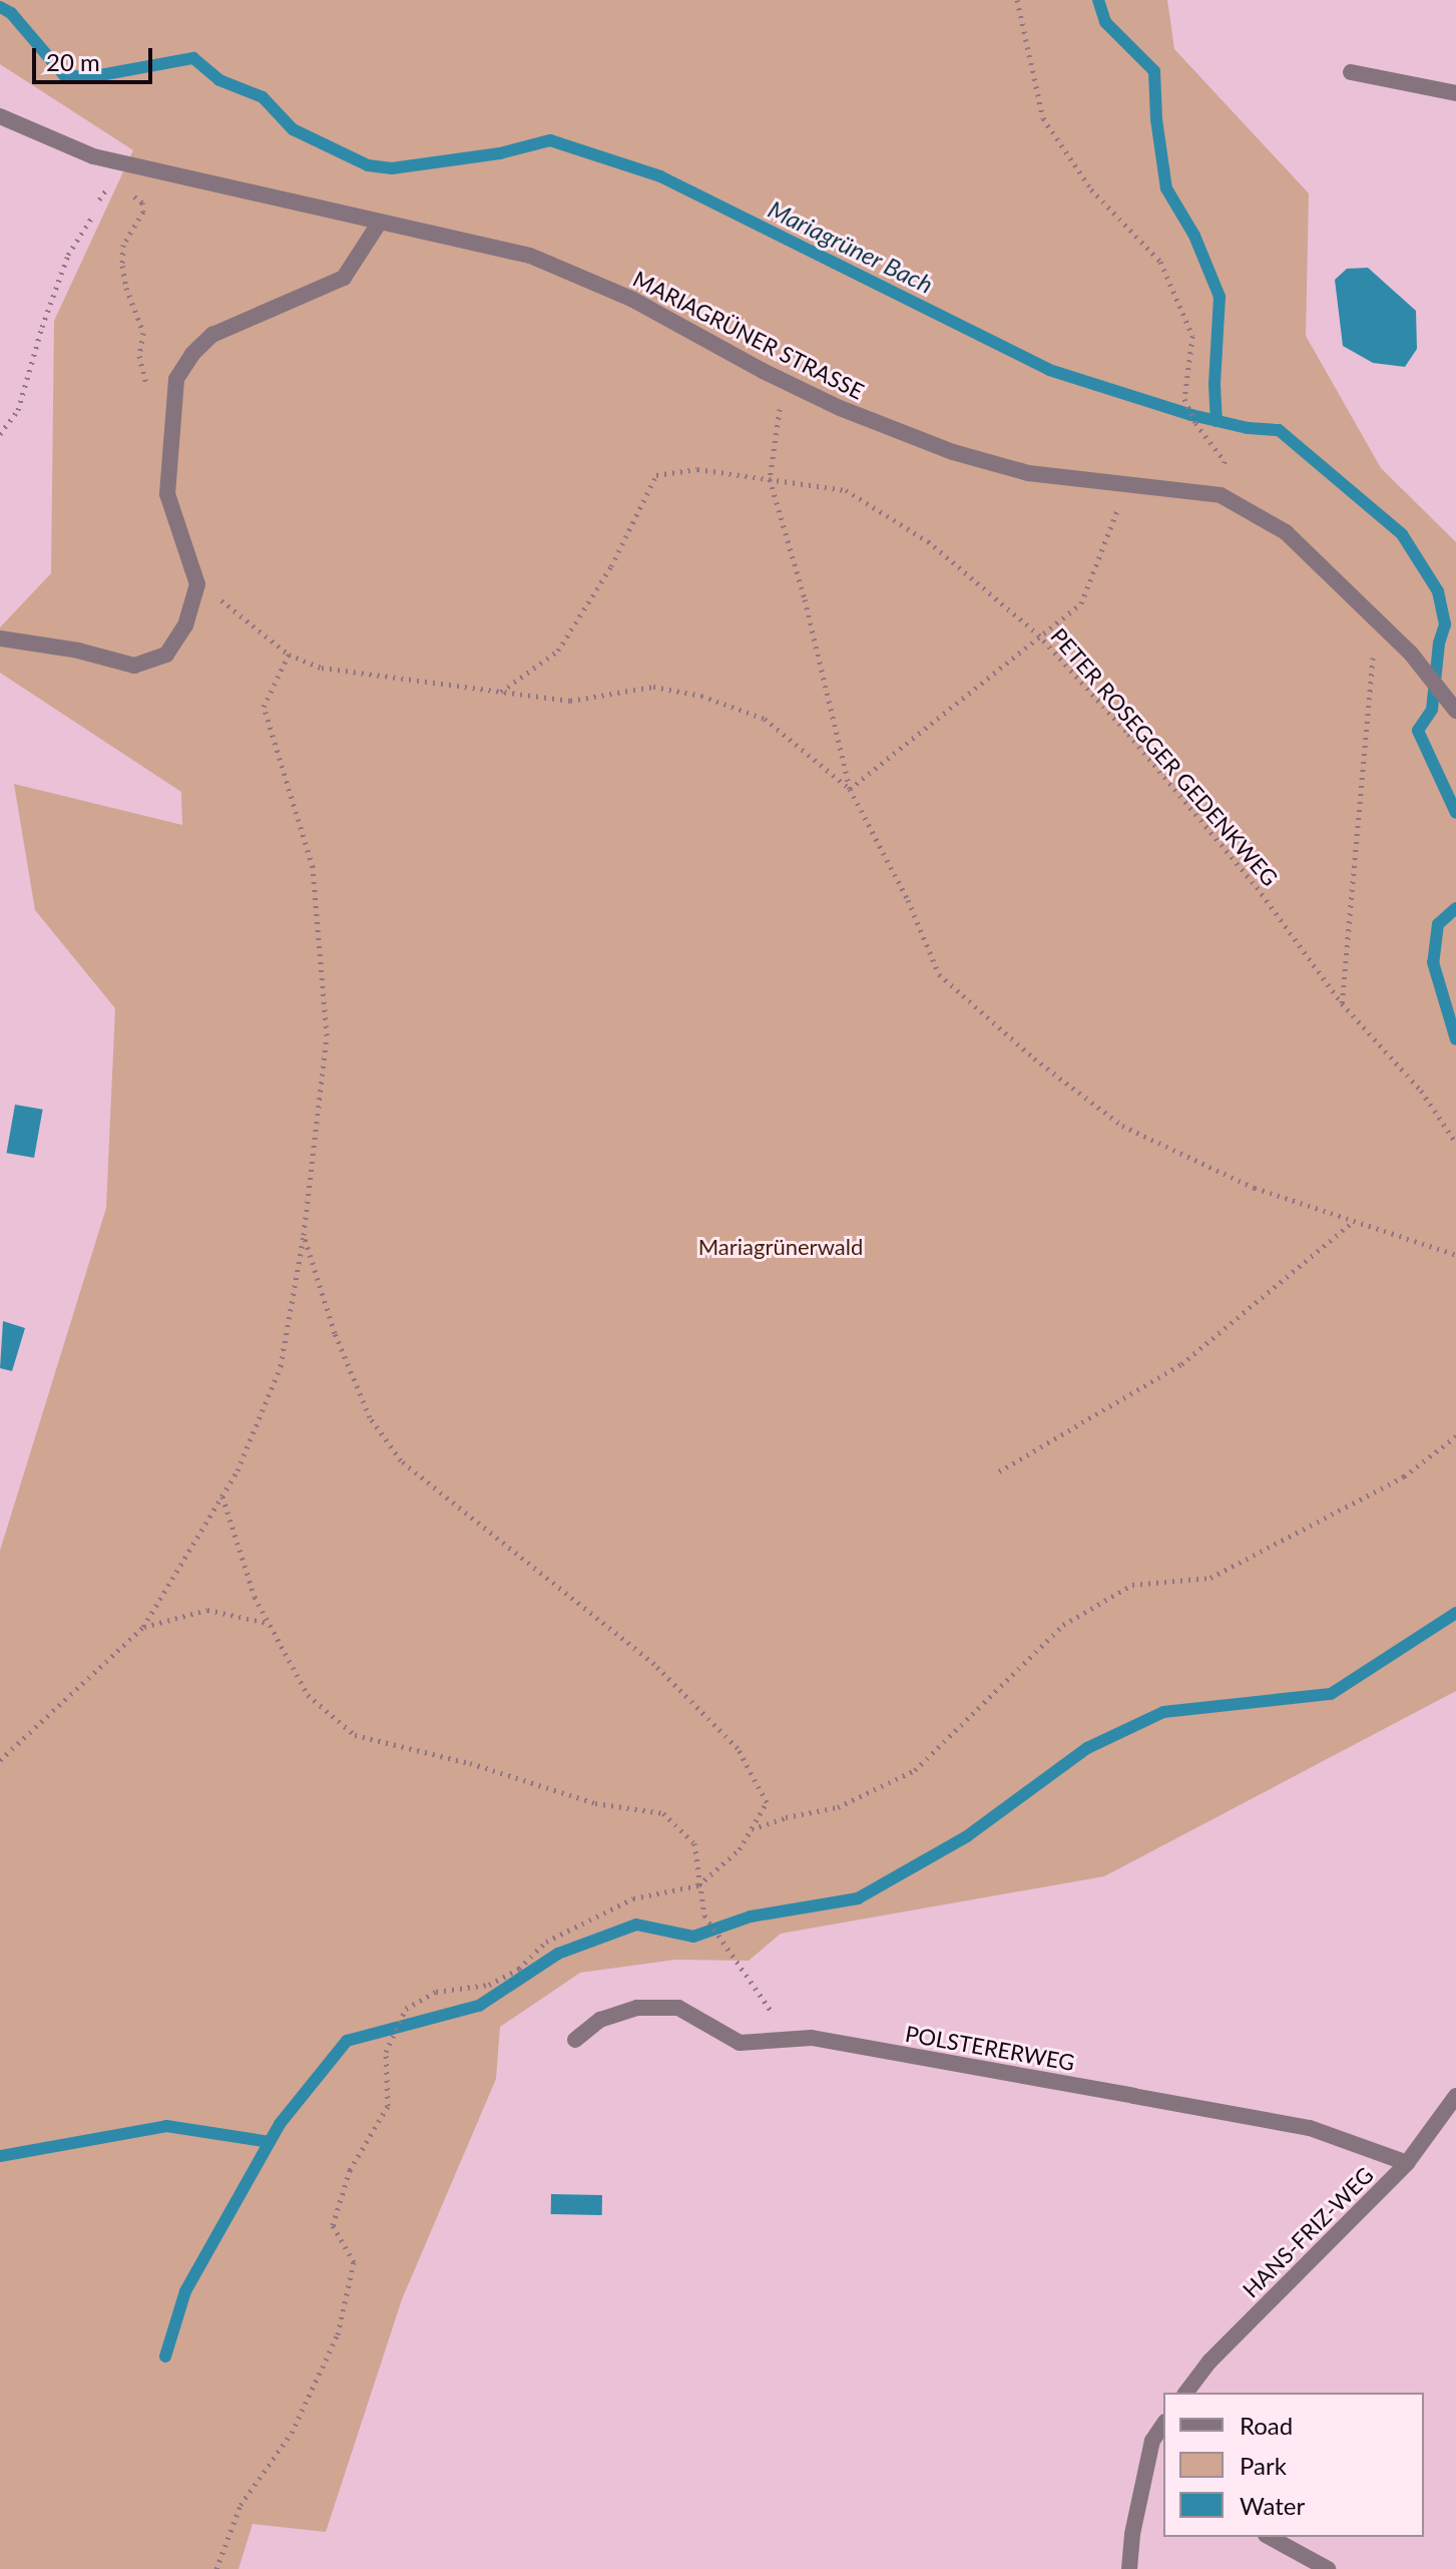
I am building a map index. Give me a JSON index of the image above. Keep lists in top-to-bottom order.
{
  "streets": {
    "street": ["MARIAGRÜNER STRASSE", "POLSTERERWEG", "HANS-FRIZ-WEG"],
    "path": ["PETER ROSEGGER GEDENKWEG"]
  },
  "crossings": [
    ["POLSTERERWEG", "HANS-FRIZ-WEG"]
  ],
  "water": ["Mariagrüner Bach"],
  "parks": ["Mariagrünerwald"],
  "legend": ["Road", "Park", "Water"],
  "scale_bar": "20 m"
}
